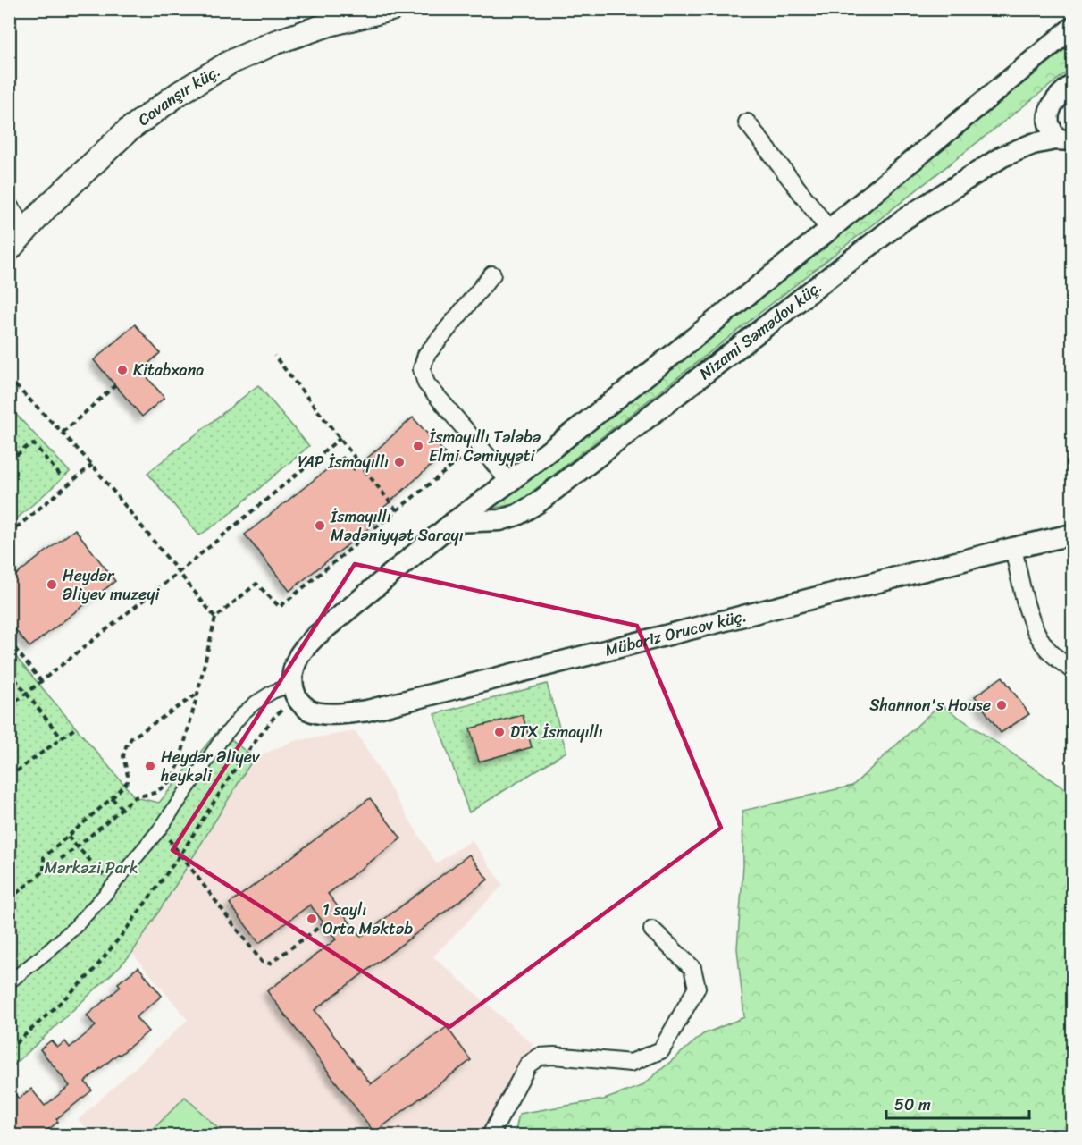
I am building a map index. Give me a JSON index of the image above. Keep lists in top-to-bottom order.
{
  "streets": {
    "main road": ["Cavanşır küç."],
    "street": ["Nizami Səmədov küç.", "Mübariz Orucov küç."]
  },
  "parks": ["Mərkəzi Park"],
  "places": [
    "Kitabxana",
    "İsmayıllı Tələbə Elmi Cəmiyyəti",
    "YAP İsmayıllı",
    "İsmayıllı Mədəniyyət Sarayı",
    "Heydər Əliyev muzeyi",
    "Shannon's House",
    "DTX İsmayıllı",
    "Heydər Əliyev heykəli",
    "1 saylı Orta Məktəb"
  ],
  "scale_bar": "50 m"
}
